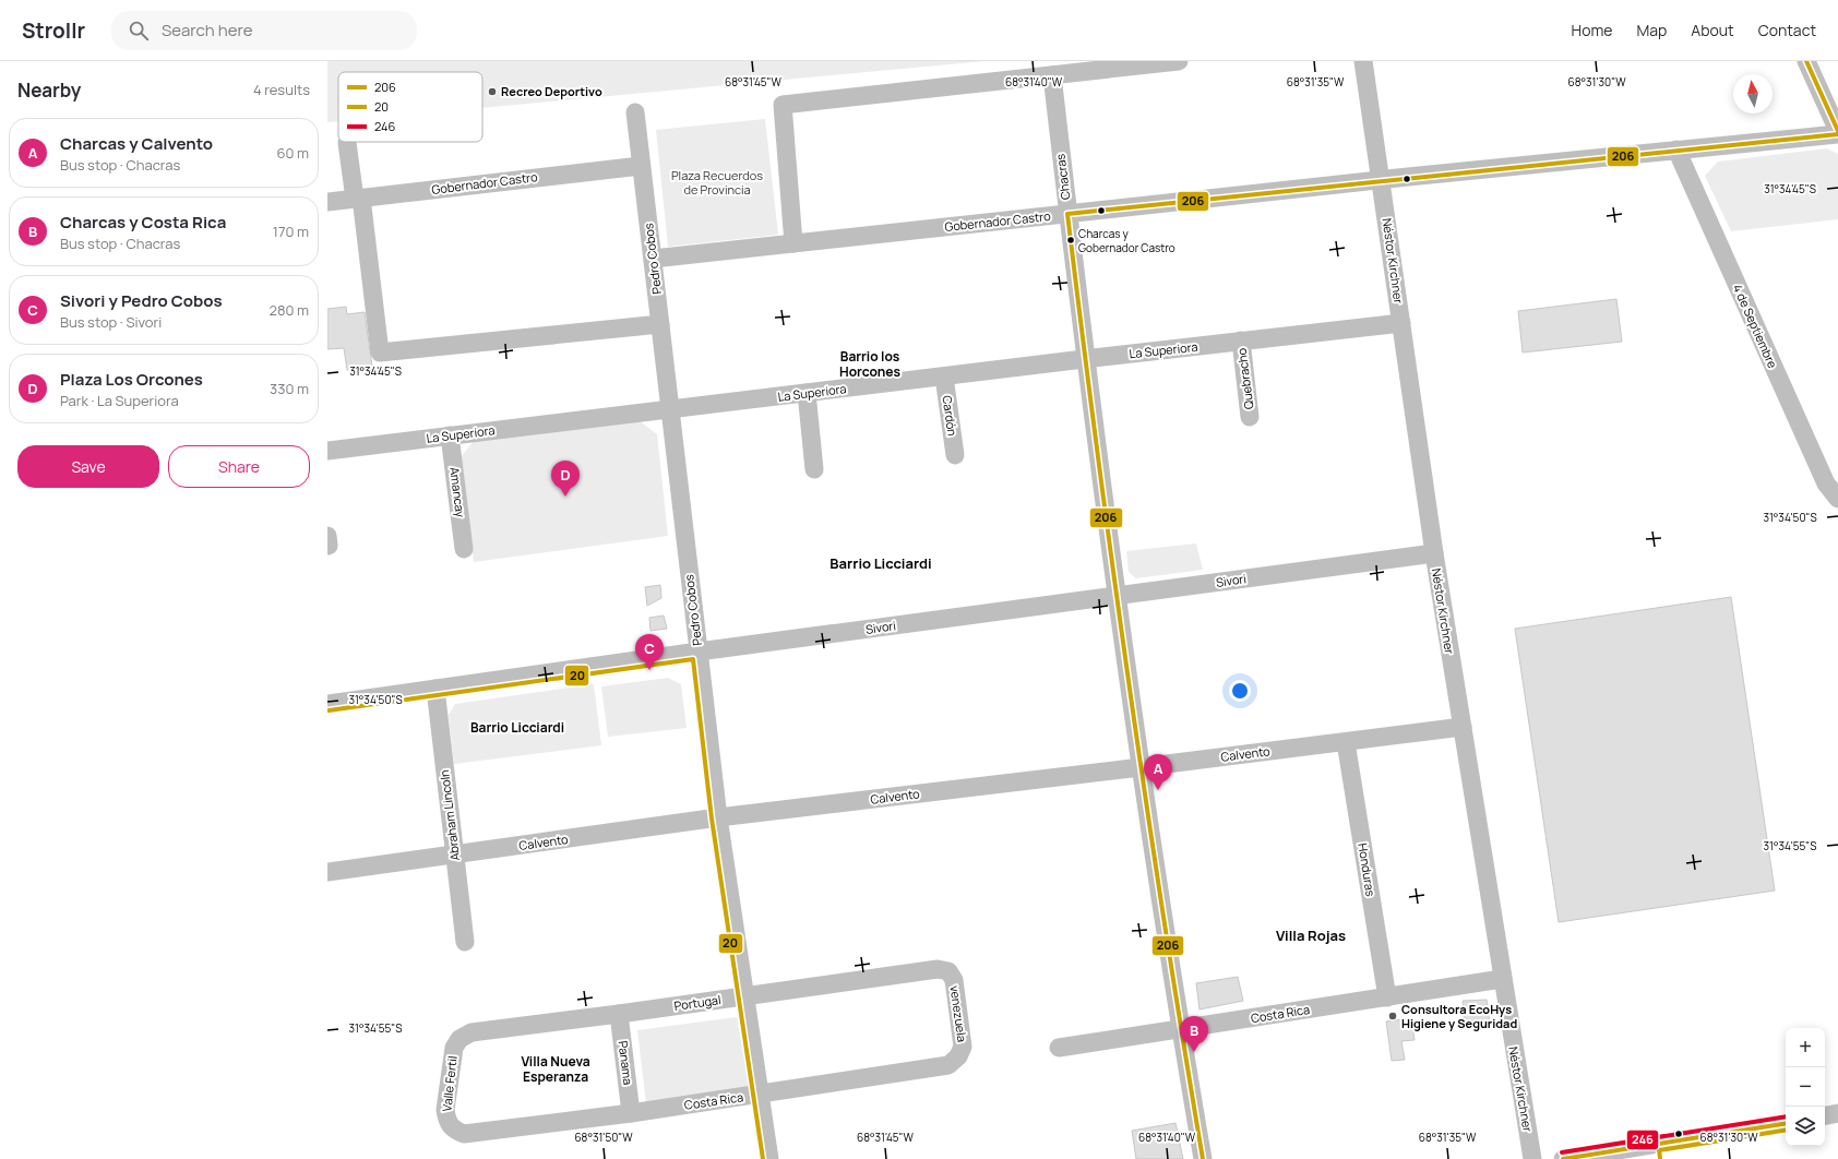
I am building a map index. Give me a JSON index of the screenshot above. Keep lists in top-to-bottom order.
{
  "streets": {
    "street": [
      "Chacras",
      "Gobernador Castro",
      "Pedro Cobos",
      "Néstor Kirchner",
      "4 de Septiembre",
      "La Superiora",
      "Quebracho",
      "Cardón",
      "Amancay",
      "Sivori",
      "Calvento",
      "Abraham Lincoln",
      "Honduras",
      "Portugal",
      "venezuela",
      "Costa Rica",
      "Panama",
      "Valle Fertil"
    ]
  },
  "crossings": [
    ["Chacras", "Gobernador Castro"],
    ["Chacras", "La Superiora"],
    ["Chacras", "Sivori"],
    ["Chacras", "Calvento"],
    ["Chacras", "Costa Rica"],
    ["Gobernador Castro", "Pedro Cobos"],
    ["Gobernador Castro", "Néstor Kirchner"],
    ["Gobernador Castro", "4 de Septiembre"],
    ["Pedro Cobos", "La Superiora"],
    ["Pedro Cobos", "Sivori"],
    ["Pedro Cobos", "Calvento"],
    ["Pedro Cobos", "Portugal"],
    ["Pedro Cobos", "Costa Rica"],
    ["Néstor Kirchner", "La Superiora"],
    ["Néstor Kirchner", "Sivori"],
    ["Néstor Kirchner", "Calvento"],
    ["Néstor Kirchner", "Costa Rica"],
    ["La Superiora", "Quebracho"],
    ["La Superiora", "Cardón"],
    ["La Superiora", "Amancay"],
    ["Sivori", "Abraham Lincoln"],
    ["Calvento", "Abraham Lincoln"],
    ["Calvento", "Honduras"],
    ["Honduras", "Costa Rica"],
    ["Portugal", "venezuela"],
    ["Portugal", "Panama"],
    ["Portugal", "Valle Fertil"],
    ["venezuela", "Costa Rica"],
    ["Costa Rica", "Panama"],
    ["Costa Rica", "Valle Fertil"]
  ],
  "districts": [
    "Barrio los Horcones",
    "Barrio Licciardi",
    "Barrio Licciardi",
    "Villa Rojas",
    "Villa Nueva Esperanza"
  ],
  "parks": ["Plaza Recuerdos de Provincia"],
  "places": ["Recreo Deportivo", "Charcas y Gobernador Castro", "Consultora EcoHys Higiene y Seguridad"],
  "lines": ["transit line 206", "transit line 20", "transit line 246"],
  "legend": ["206", "20", "246"],
  "north": "top",
  "page": {
    "header": "Strollr",
    "search": "Search here",
    "nav": [
      "Home",
      "Map",
      "About",
      "Contact"
    ],
    "heading": ["Nearby", "4 results"],
    "list": [
      {
        "mark": "A",
        "name": "Charcas y Calvento",
        "note": "Bus stop · Chacras",
        "value": "60 m"
      },
      {
        "mark": "B",
        "name": "Charcas y Costa Rica",
        "note": "Bus stop · Chacras",
        "value": "170 m"
      },
      {
        "mark": "C",
        "name": "Sivori y Pedro Cobos",
        "note": "Bus stop · Sivori",
        "value": "280 m"
      },
      {
        "mark": "D",
        "name": "Plaza Los Orcones",
        "note": "Park · La Superiora",
        "value": "330 m"
      }
    ],
    "buttons": ["Save", "Share"],
    "pins": [
      "D",
      "C",
      "A",
      "B"
    ],
    "map_buttons": ["+", "−"]
  },
  "coordinates": [
    "68°31'45\"W",
    "68°31'40\"W",
    "68°31'35\"W",
    "68°31'30\"W",
    "31°34'45\"S",
    "31°34'50\"S",
    "31°34'55\"S",
    "68°31'50\"W"
  ]
}
